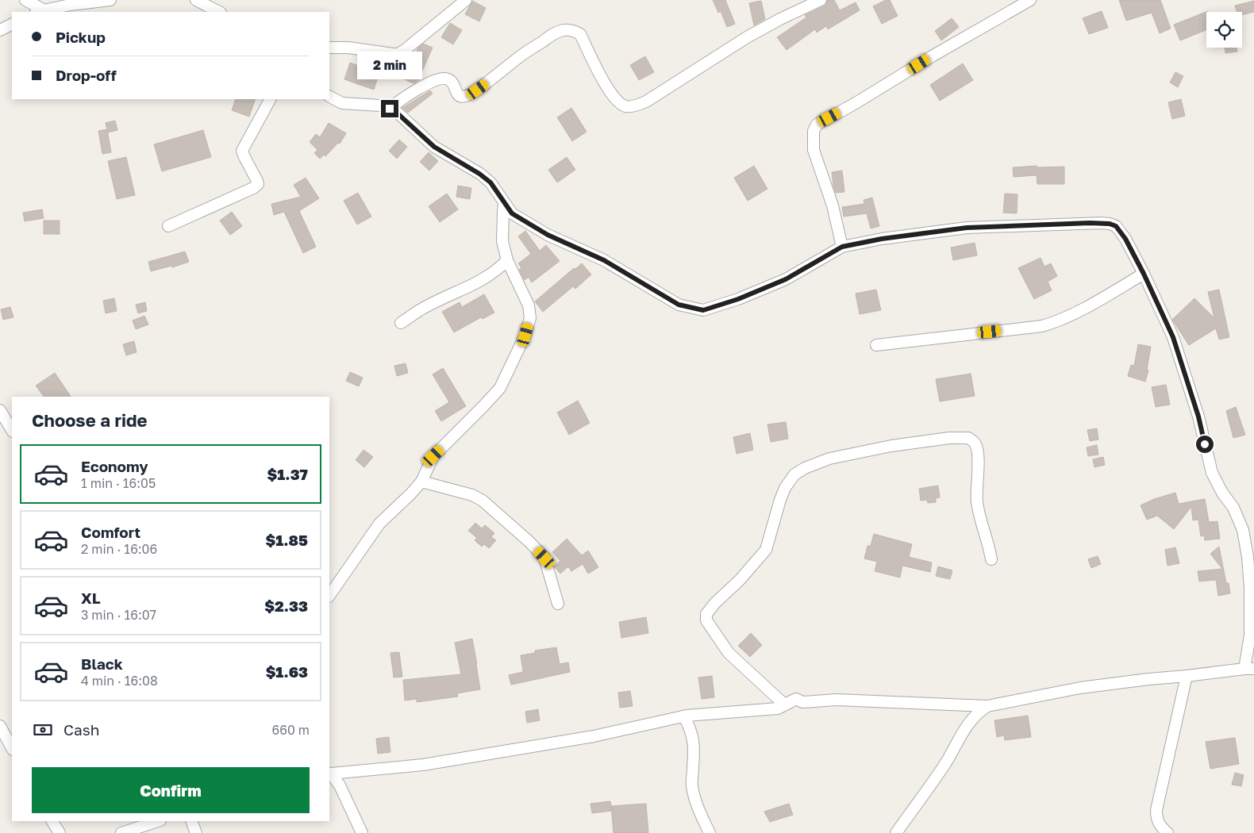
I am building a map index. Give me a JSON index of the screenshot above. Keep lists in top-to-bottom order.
{
  "page": {
    "banner": ["Pickup", "Drop-off"],
    "bubble": "2 min",
    "heading": "Choose a ride",
    "list": [
      {
        "name": "Economy",
        "note": "1 min · 16:05",
        "value": "$1.37"
      },
      {
        "name": "Comfort",
        "note": "2 min · 16:06",
        "value": "$1.85"
      },
      {
        "name": "XL",
        "note": "3 min · 16:07",
        "value": "$2.33"
      },
      {
        "name": "Black",
        "note": "4 min · 16:08",
        "value": "$1.63"
      }
    ],
    "pay": ["Cash", "660 m"],
    "buttons": "Confirm"
  }
}
